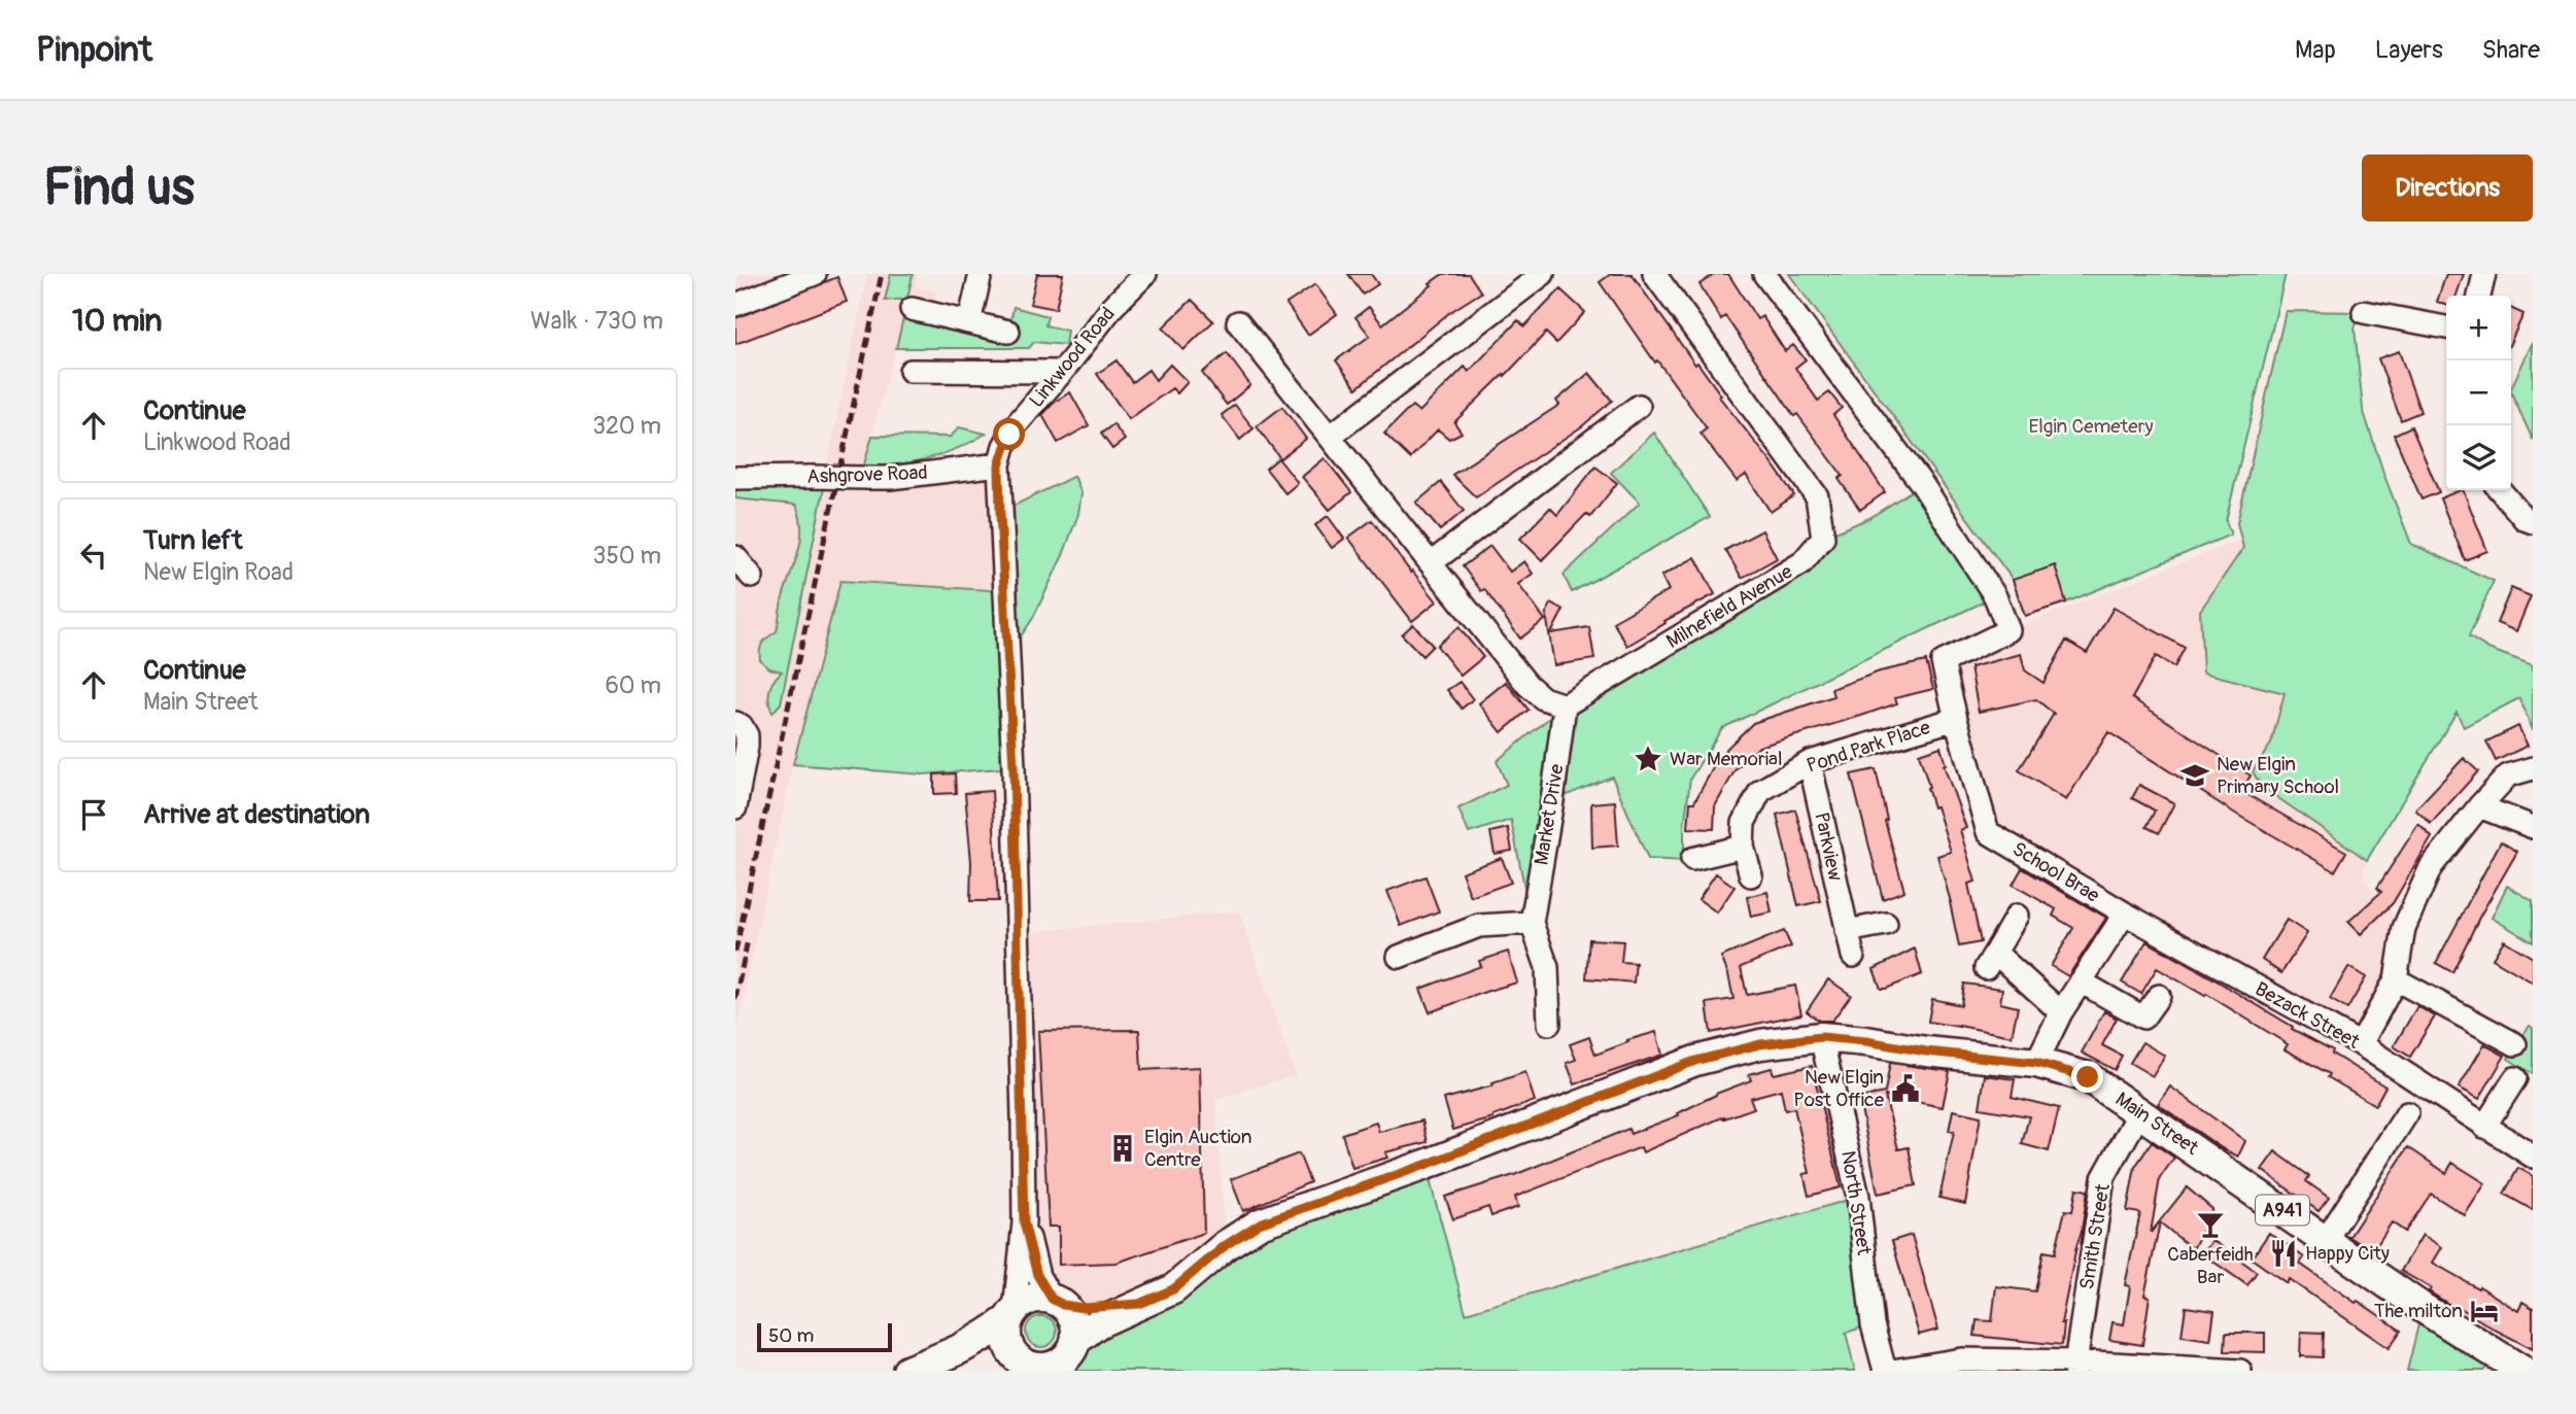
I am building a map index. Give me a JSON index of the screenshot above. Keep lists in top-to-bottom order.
{
  "streets": {
    "main road": ["Main Street", "A941"],
    "street": [
      "Linkwood Road",
      "Ashgrove Road",
      "Milnefield Avenue",
      "Pond Park Place",
      "Market Drive",
      "Parkview",
      "School Brae",
      "Bezack Street",
      "North Street",
      "Smith Street"
    ]
  },
  "crossings": [
    ["Linkwood Road", "Ashgrove Road"],
    ["Linkwood Road", "A941"],
    ["Milnefield Avenue", "Market Drive"],
    ["Pond Park Place", "Parkview"],
    ["Pond Park Place", "School Brae"],
    ["School Brae", "Bezack Street"],
    ["Main Street", "North Street"],
    ["Main Street", "A941"],
    ["Main Street", "Smith Street"],
    ["North Street", "A941"]
  ],
  "parks": ["Elgin Cemetery"],
  "places": {
    "place": ["War Memorial"],
    "school or university": ["New Elgin Primary School"],
    "public building": ["New Elgin Post Office"],
    "building": ["Elgin Auction Centre"],
    "bar": ["Caberfeidh Bar"],
    "restaurant": ["Happy City"],
    "hotel": ["The milton"]
  },
  "scale_bar": "50 m",
  "page": {
    "header": "Pinpoint",
    "nav": ["Map", "Layers", "Share"],
    "buttons": "Directions",
    "title": "Find us",
    "heading": ["10 min", "Walk · 730 m"],
    "map_buttons": ["+", "−"],
    "list": [
      ["Continue", "Linkwood Road", "320 m"],
      ["Turn left", "New Elgin Road", "350 m"],
      ["Continue", "Main Street", "60 m"],
      "Arrive at destination"
    ],
    "scale": "50 m"
  }
}
